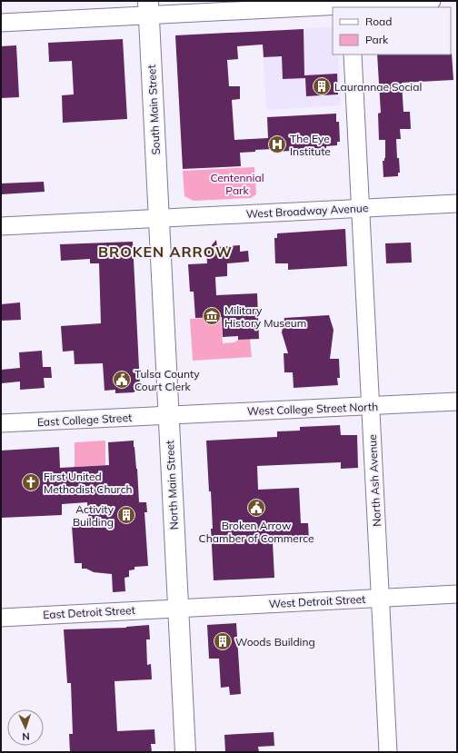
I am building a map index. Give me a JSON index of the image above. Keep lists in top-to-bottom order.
{
  "streets": {
    "main road": ["South Main Street", "North Main Street"],
    "street": [
      "West Broadway Avenue",
      "West College Street North",
      "East College Street",
      "North Ash Avenue",
      "West Detroit Street",
      "East Detroit Street"
    ]
  },
  "crossings": [
    ["South Main Street", "West Broadway Avenue"],
    ["South Main Street", "North Main Street"],
    ["West Broadway Avenue", "North Ash Avenue"],
    ["West Broadway Avenue", "North Main Street"],
    ["West College Street North", "East College Street"],
    ["West College Street North", "North Ash Avenue"],
    ["West College Street North", "North Main Street"],
    ["East College Street", "North Main Street"],
    ["North Ash Avenue", "West Detroit Street"],
    ["North Main Street", "West Detroit Street"],
    ["North Main Street", "East Detroit Street"],
    ["West Detroit Street", "East Detroit Street"]
  ],
  "districts": ["BROKEN ARROW"],
  "parks": ["Centennial Park"],
  "places": {
    "building": ["Laurannae Social", "Activity Building", "Woods Building"],
    "hospital": ["The Eye Institute"],
    "museum": ["Military History Museum"],
    "public building": ["Tulsa County Court Clerk", "Broken Arrow Chamber of Commerce"],
    "church": ["First United Methodist Church"]
  },
  "legend": ["Road", "Park"],
  "north": "bottom"
}
